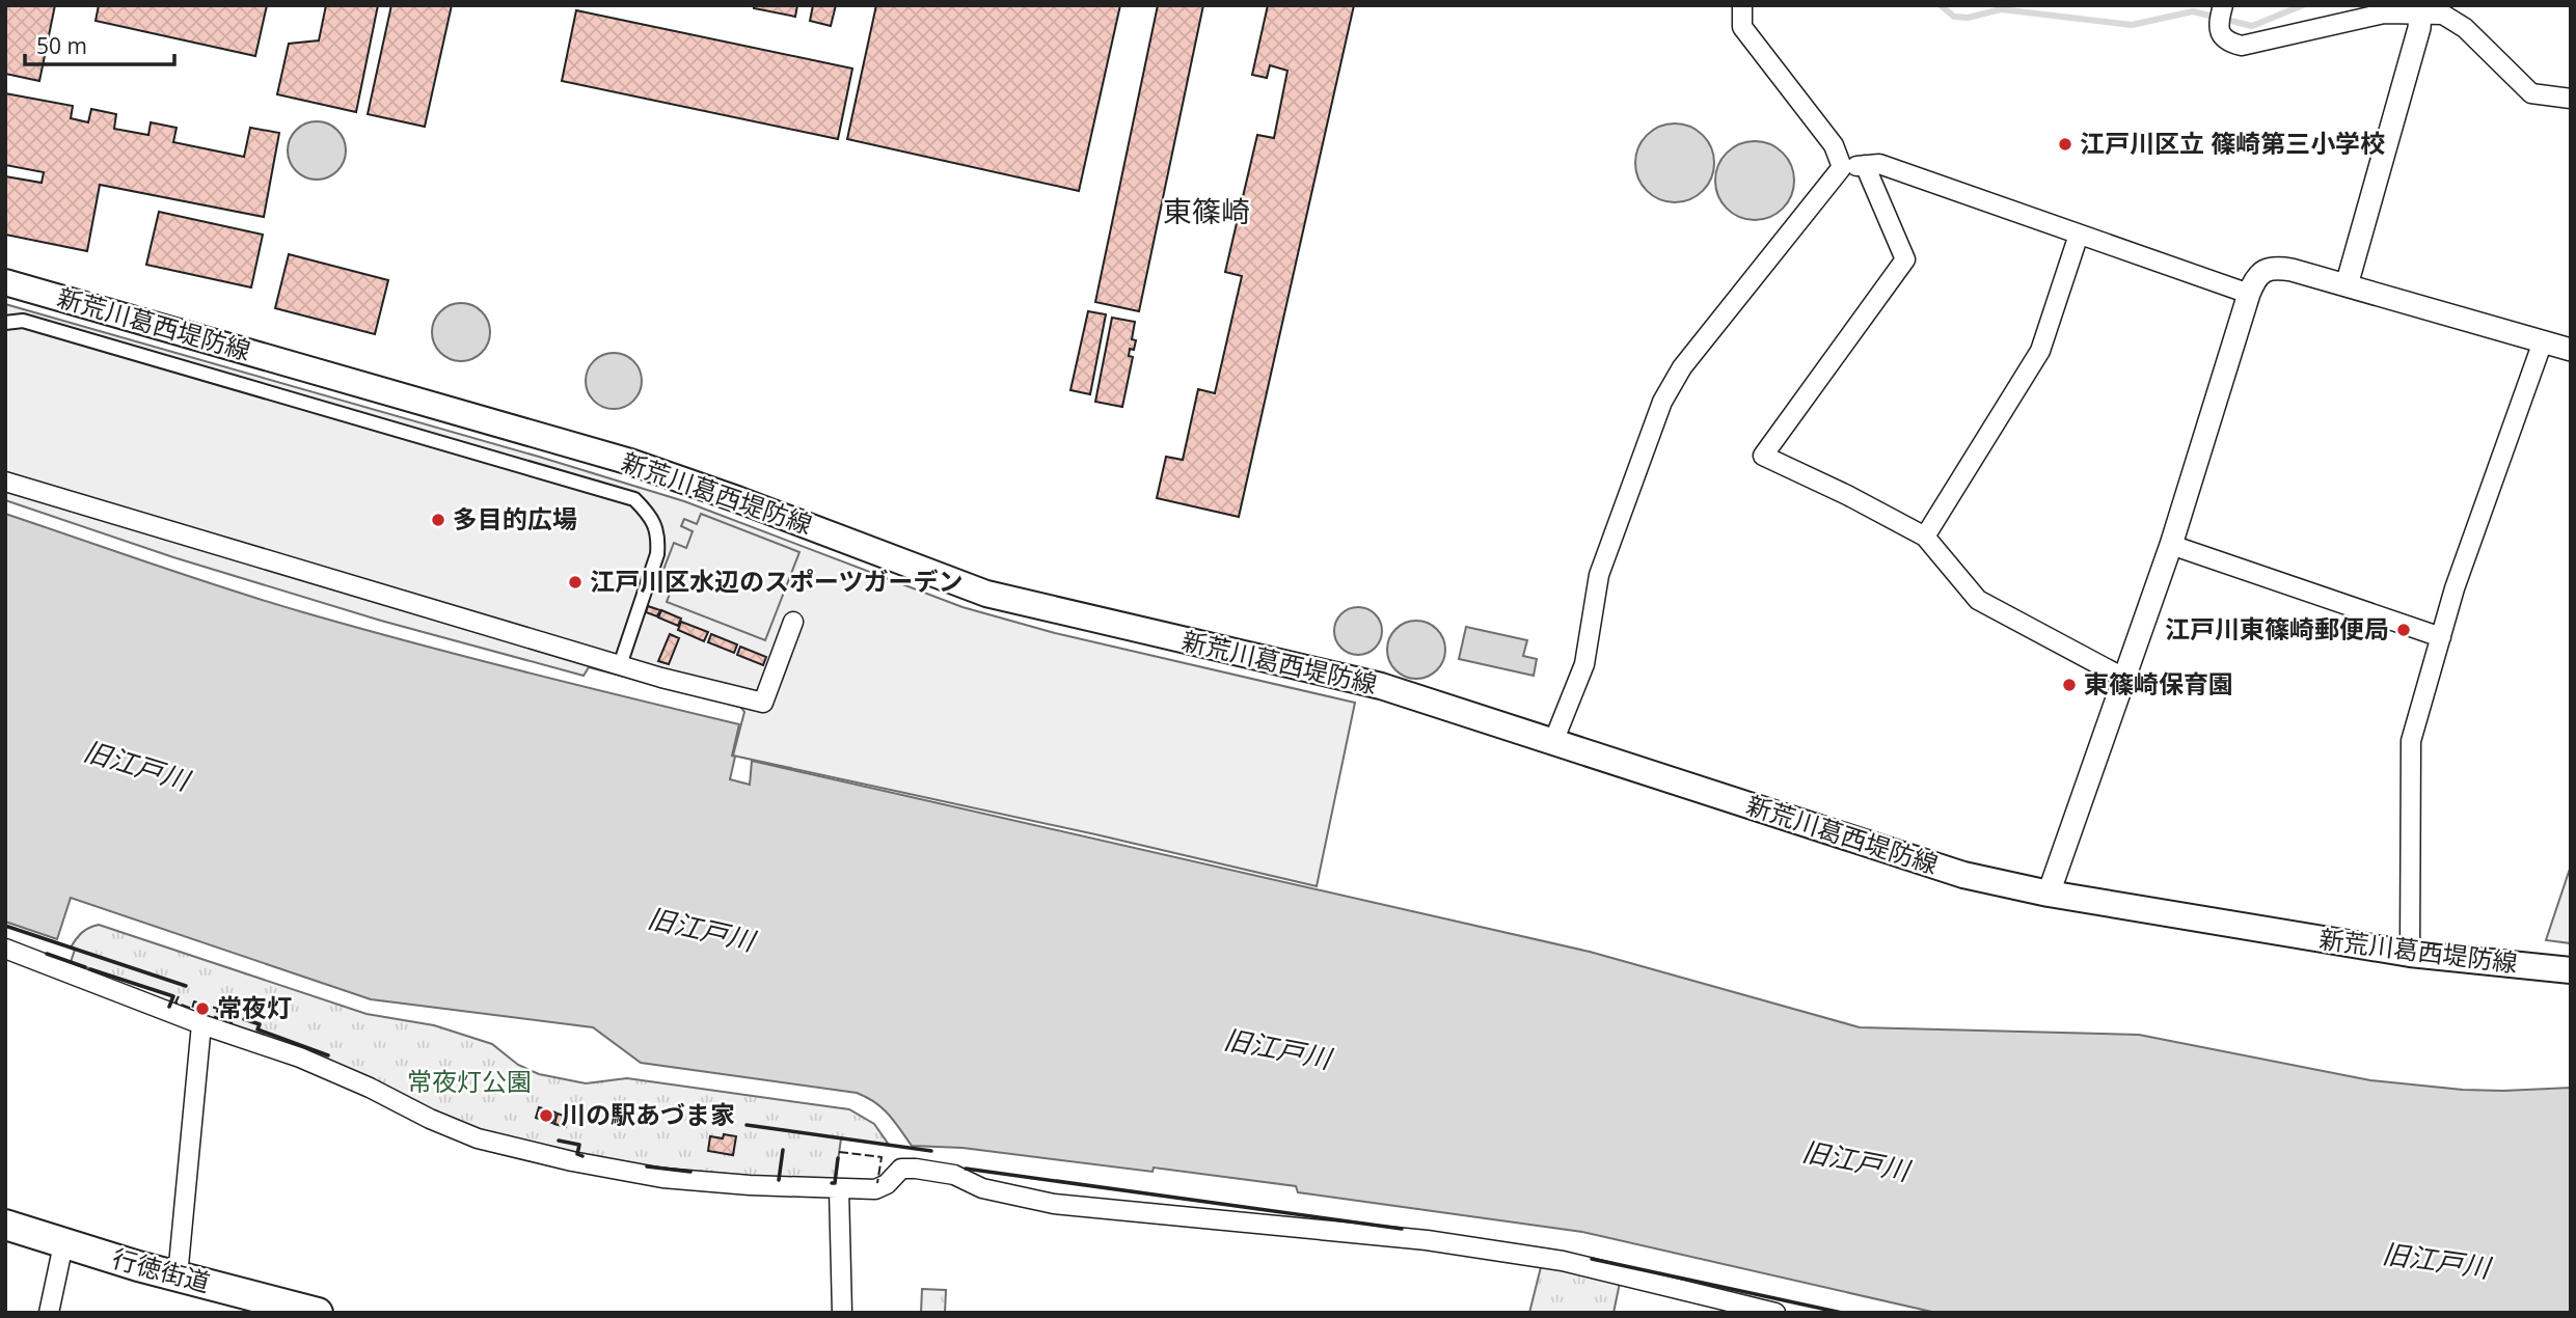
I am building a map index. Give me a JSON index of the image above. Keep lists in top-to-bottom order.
{
  "streets": {
    "main road": ["新荒川葛西堤防線", "行徳街道"]
  },
  "districts": ["東篠崎"],
  "water": ["旧江戸川"],
  "parks": ["常夜灯公園"],
  "places": [
    "江戸川区立 篠崎第三小学校",
    "多目的広場",
    "江戸川区水辺のスポーツガーデン",
    "江戸川東篠崎郵便局",
    "東篠崎保育園",
    "常夜灯",
    "川の駅あづま家"
  ],
  "scale_bar": "50 m"
}
